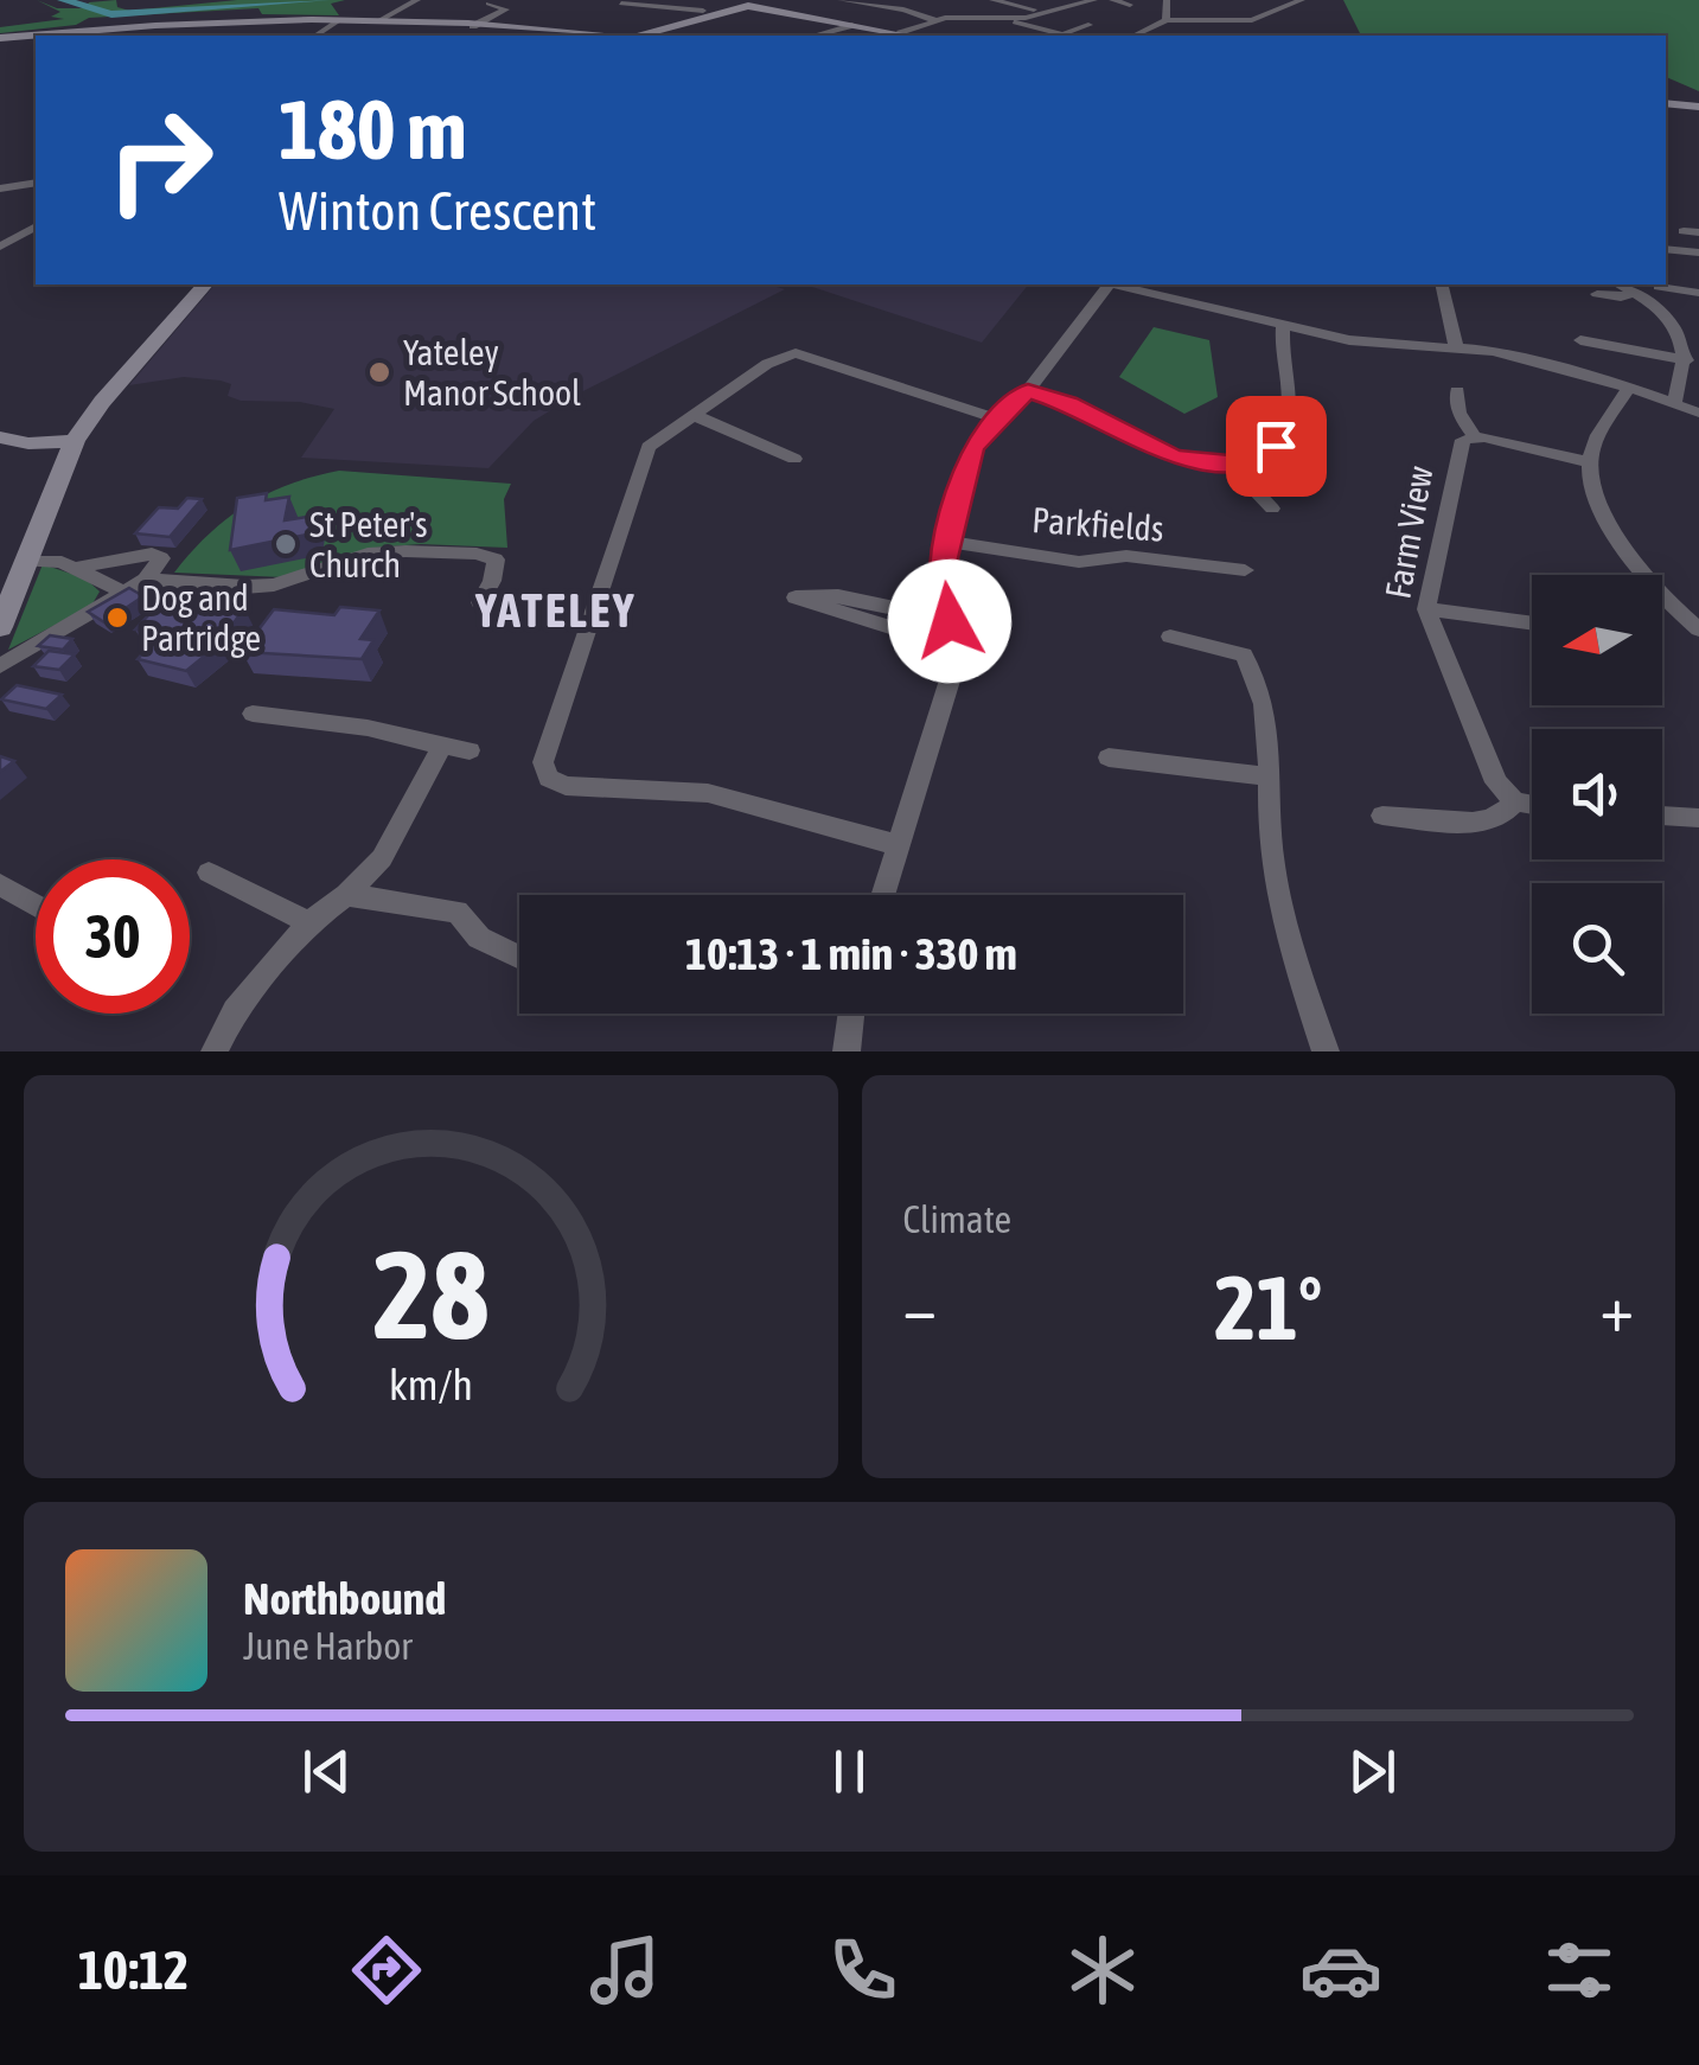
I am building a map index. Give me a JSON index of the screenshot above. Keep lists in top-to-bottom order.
{
  "streets": {
    "street": ["Parkfields", "Farm View"]
  },
  "districts": ["YATELEY"],
  "places": ["Yateley Manor School", "St Peter's Church", "Dog and Partridge"],
  "north": "left",
  "page": {
    "turn": ["180 m", "Winton Crescent"],
    "limit": "30",
    "trip": "10:13 · 1 min · 330 m",
    "tile": "Climate",
    "heat": ["−", "21°", "+"],
    "song": ["Northbound", "June Harbor"],
    "tabs": "10:12",
    "gauge": ["28", "km/h"]
  }
}
